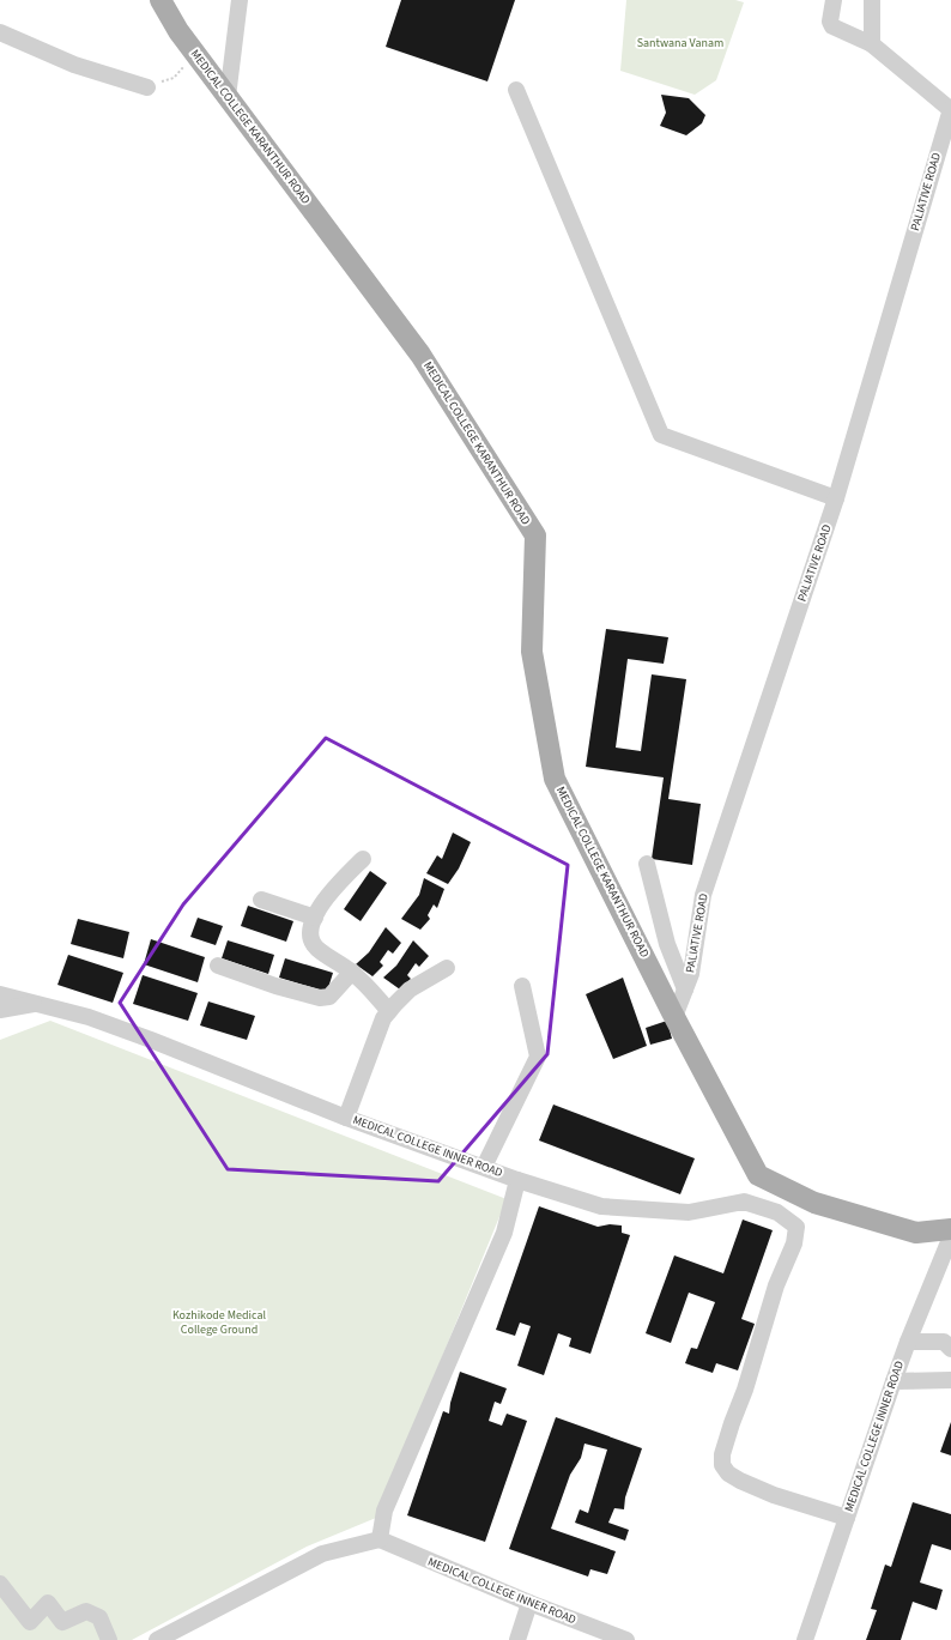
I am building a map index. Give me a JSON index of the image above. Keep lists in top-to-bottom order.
{
  "streets": {
    "main road": ["MEDICAL COLLEGE KARANTHUR ROAD"],
    "street": ["PALIATIVE ROAD", "MEDICAL COLLEGE INNER ROAD"]
  },
  "crossings": [
    ["MEDICAL COLLEGE KARANTHUR ROAD", "PALIATIVE ROAD"]
  ],
  "parks": ["Santwana Vanam", "Kozhikode Medical College Ground"]
}
